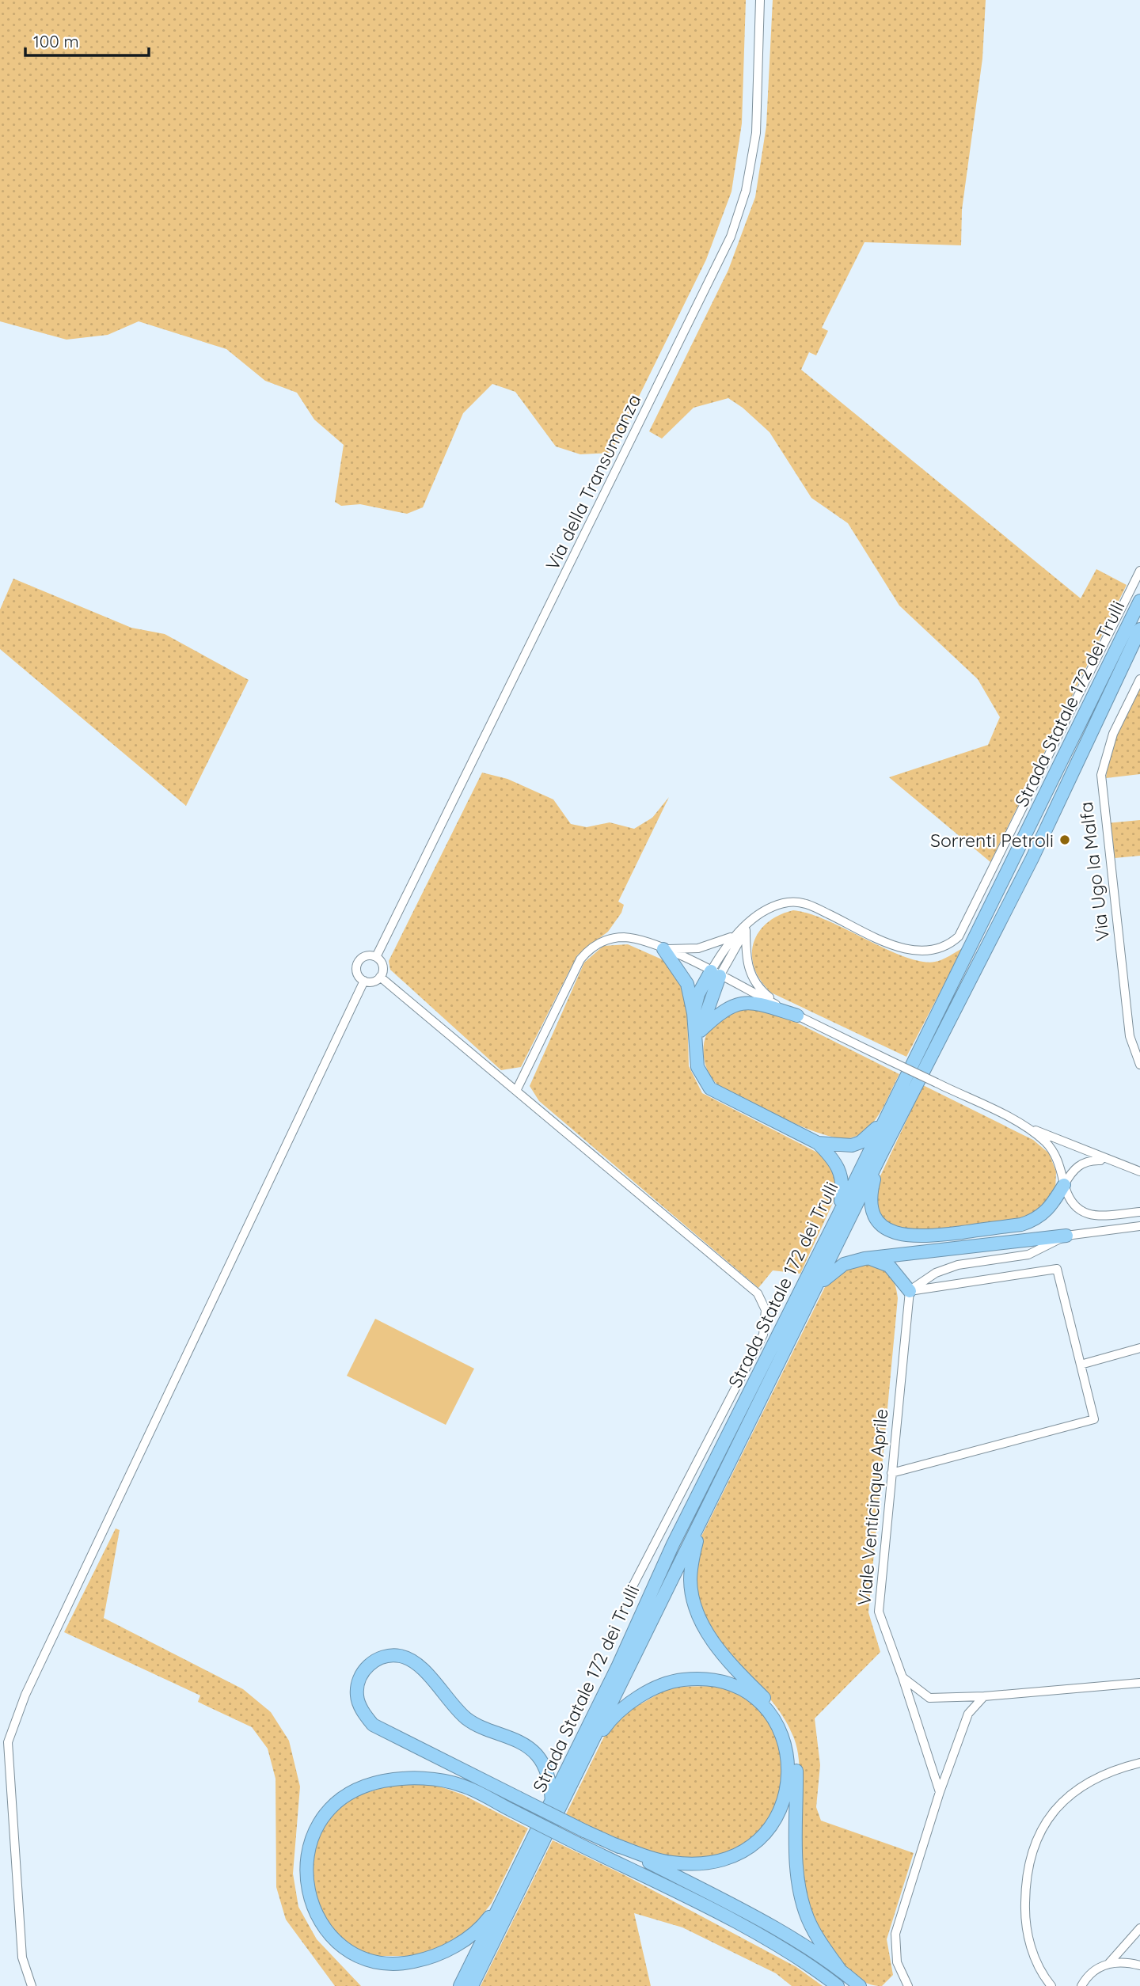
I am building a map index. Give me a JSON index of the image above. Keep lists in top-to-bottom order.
{
  "streets": {
    "highway": ["Strada Statale 172 dei Trulli"],
    "street": ["Via della Transumanza", "Via Ugo la Malfa", "Viale Venticinque Aprile"]
  },
  "places": ["Sorrenti Petroli"],
  "scale_bar": "100 m"
}
